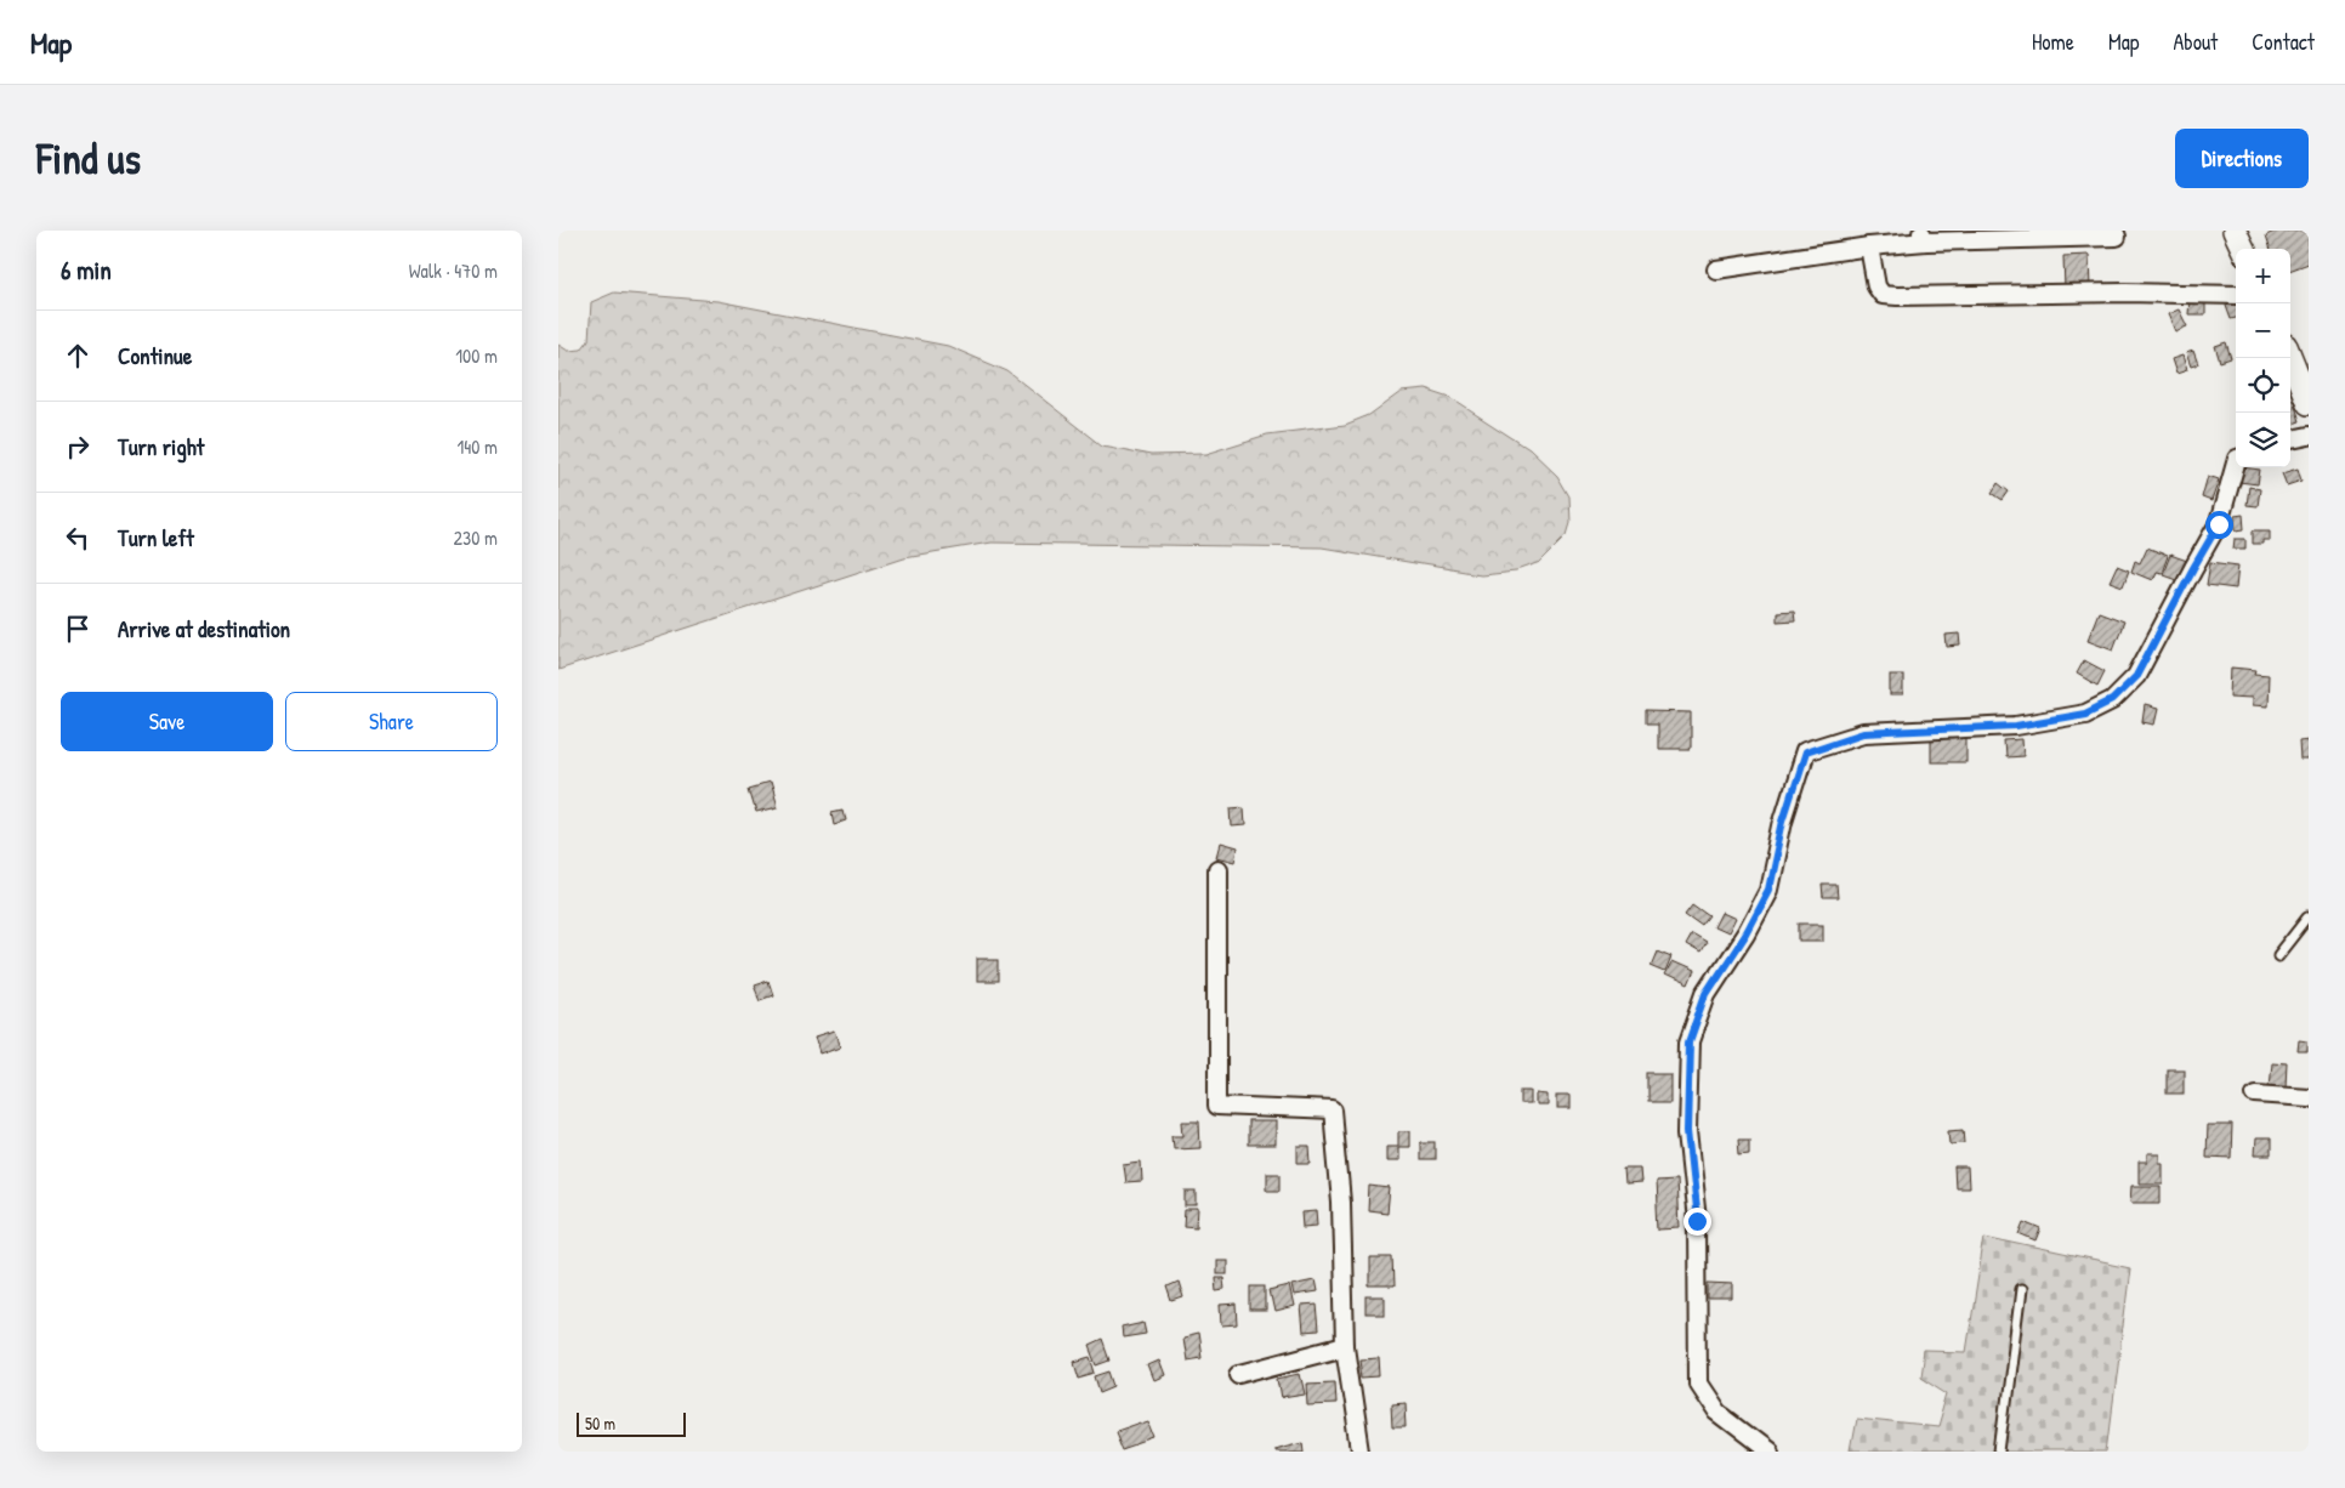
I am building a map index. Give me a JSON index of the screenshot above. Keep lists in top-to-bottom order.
{
  "scale_bar": "50 m",
  "page": {
    "header": "Map",
    "nav": [
      "Home",
      "Map",
      "About",
      "Contact"
    ],
    "buttons": [
      "Directions",
      ["Save", "Share"]
    ],
    "title": "Find us",
    "heading": ["6 min", "Walk · 470 m"],
    "map_buttons": ["+", "−"],
    "list": [
      ["Continue", "100 m"],
      ["Turn right", "140 m"],
      ["Turn left", "230 m"],
      "Arrive at destination"
    ],
    "scale": "50 m"
  }
}
